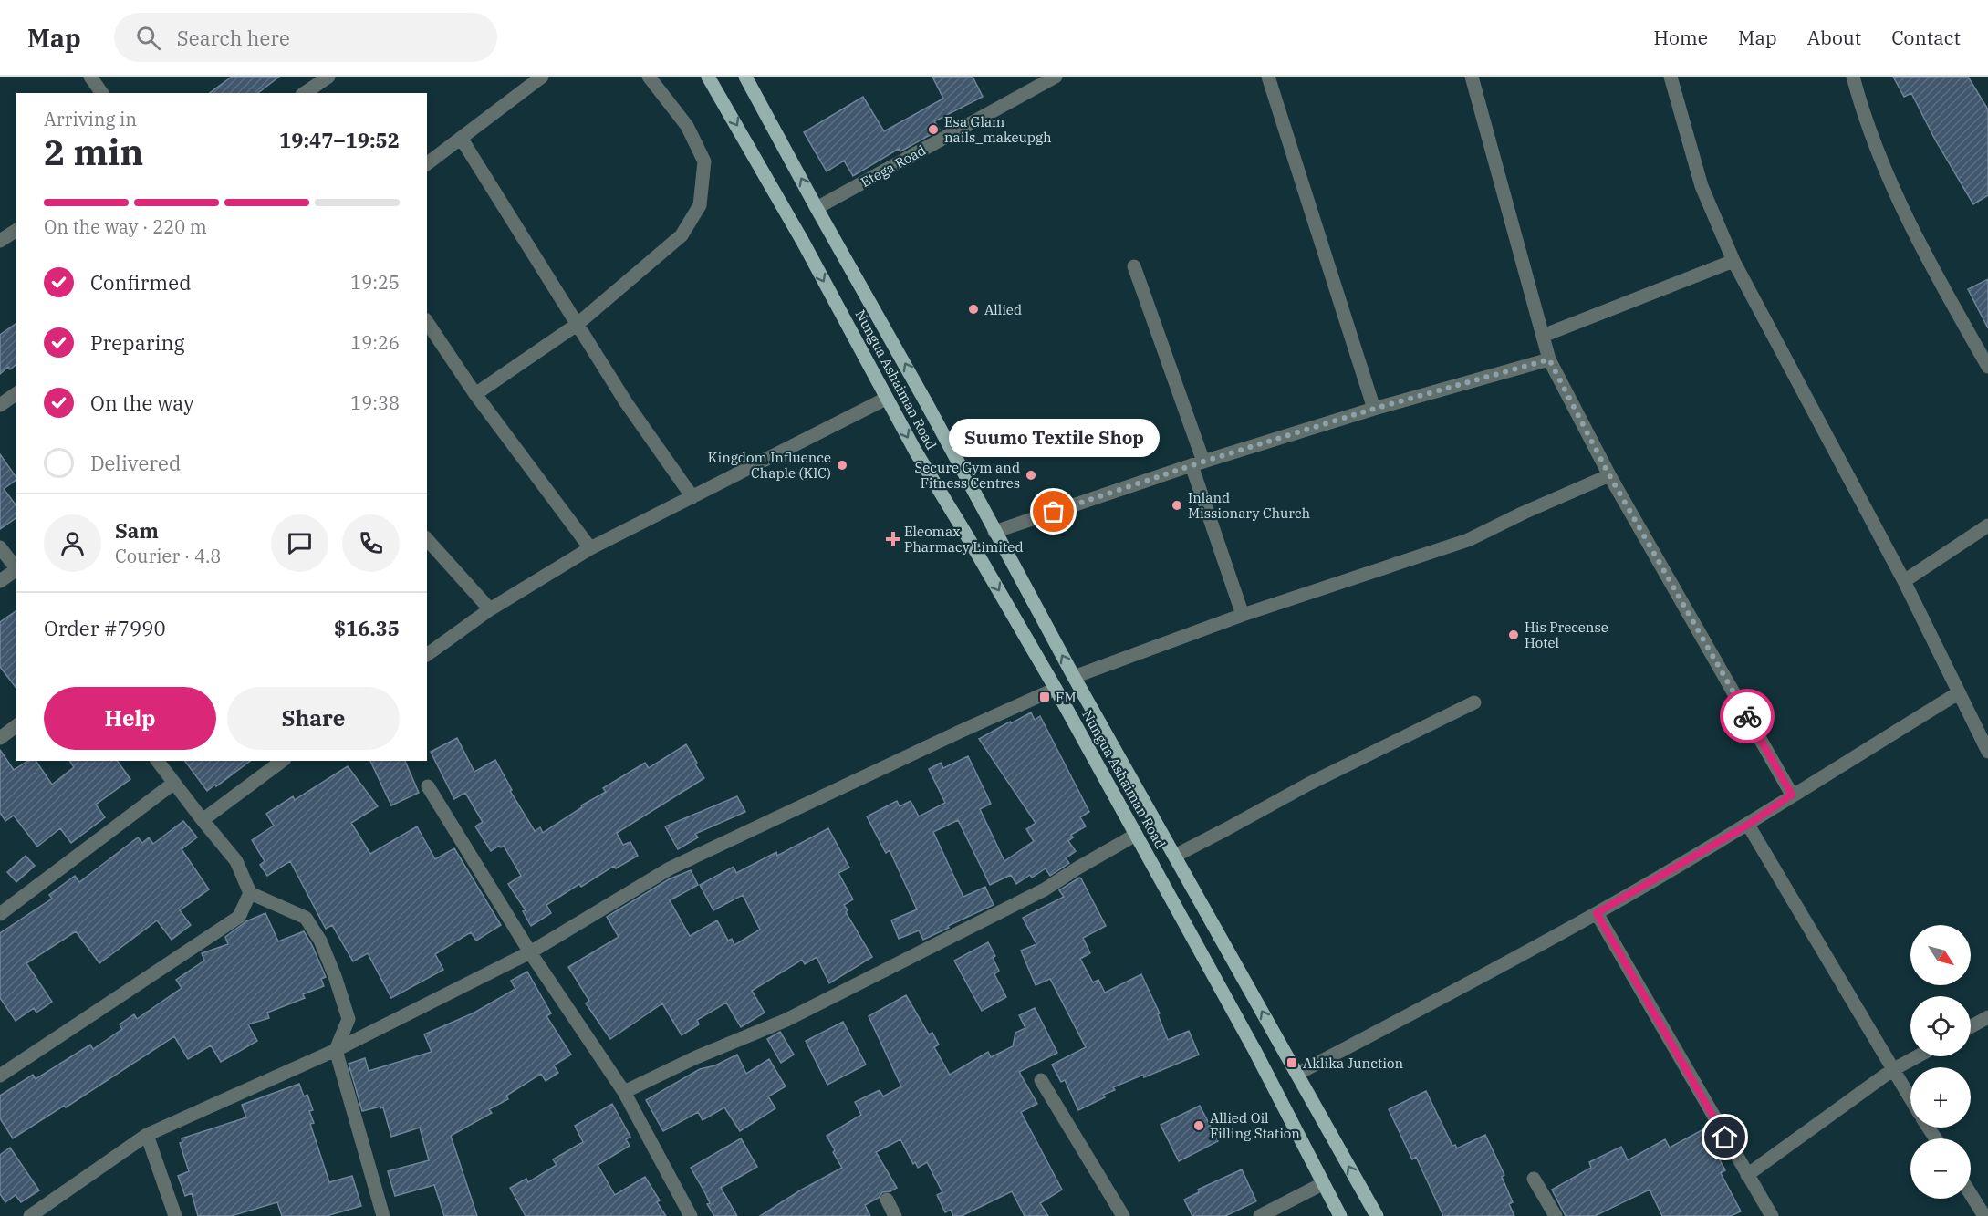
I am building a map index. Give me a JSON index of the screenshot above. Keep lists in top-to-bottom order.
{
  "streets": {
    "main road": ["Nungua Ashaiman Road"],
    "street": ["Etega Road"]
  },
  "crossings": [
    ["Etega Road", "Nungua Ashaiman Road"]
  ],
  "places": {
    "other": [
      "Esa Glam nails_makeupgh",
      "Allied",
      "Kingdom Influence Chaple (KIC)",
      "Secure Gym and Fitness Centres",
      "Inland Missionary Church",
      "Suumo Textile Shop",
      "His Precense Hotel",
      "Allied Oil Filling Station"
    ],
    "health": ["Eleomax Pharmacy Limited"],
    "transit": ["FM", "Aklika Junction"]
  },
  "north": "bottom right",
  "page": {
    "header": "Map",
    "search": "Search here",
    "nav": [
      "Home",
      "Map",
      "About",
      "Contact"
    ],
    "heading": ["2 min", "Arriving in", "19:47–19:52"],
    "panel": [
      "Sam",
      "Courier · 4.8",
      "Order #7990",
      "$16.35"
    ],
    "bar": "On the way · 220 m",
    "list": [
      ["Confirmed", "19:25"],
      ["Preparing", "19:26"],
      ["On the way", "19:38"],
      "Delivered"
    ],
    "bubble": "Suumo Textile Shop",
    "buttons": ["Help", "Share"],
    "map_buttons": ["+", "−"]
  }
}
